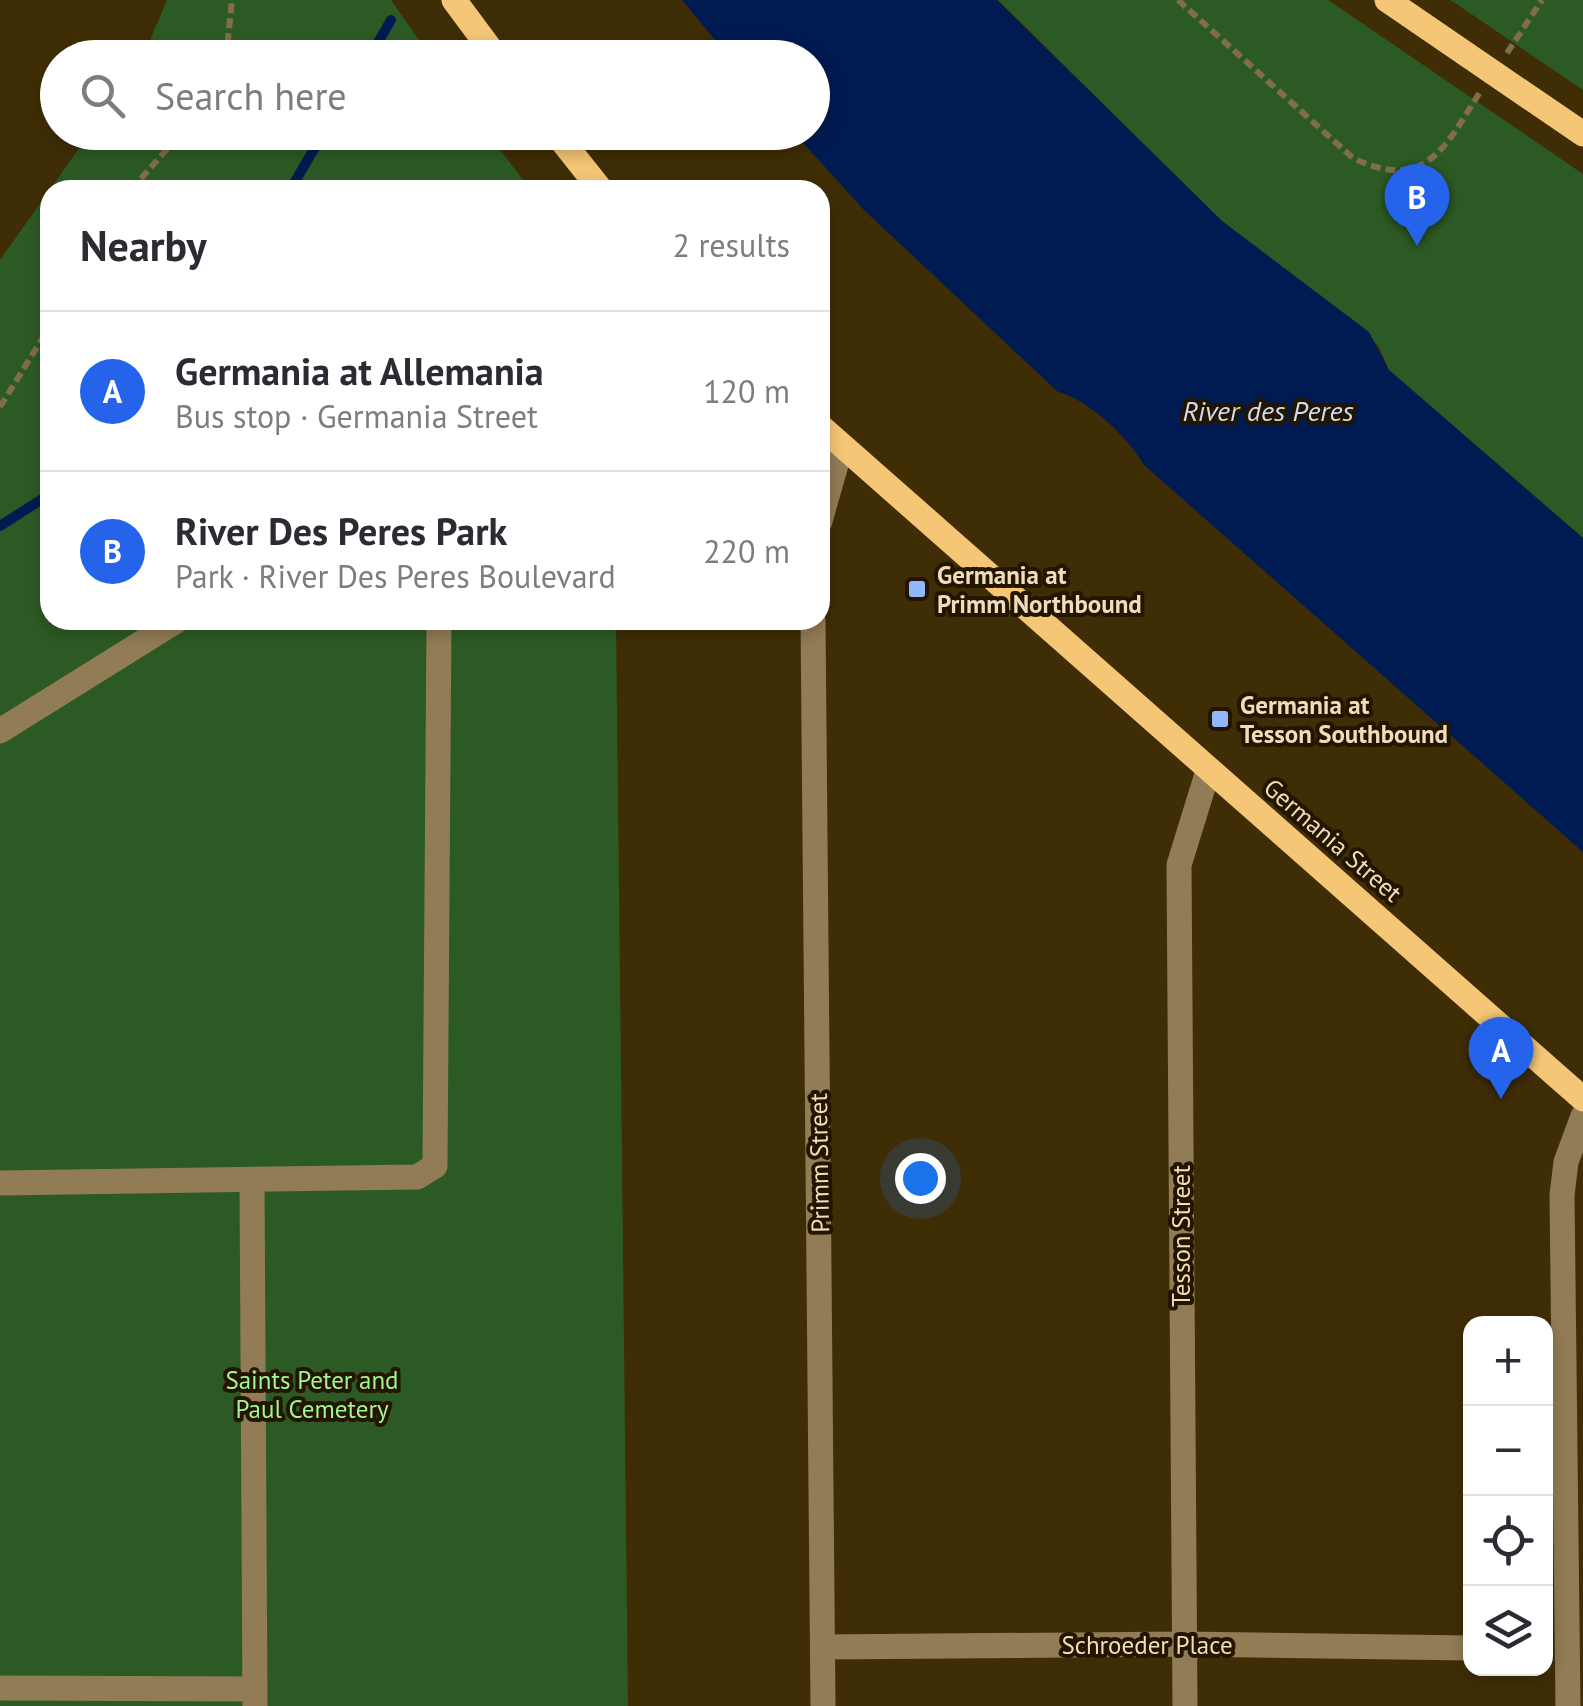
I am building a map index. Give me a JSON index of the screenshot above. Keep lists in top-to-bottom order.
{
  "streets": {
    "main road": ["Germania Street"],
    "street": ["Primm Street", "Tesson Street", "Schroeder Place"]
  },
  "crossings": [
    ["Germania Street", "Tesson Street"],
    ["Primm Street", "Schroeder Place"],
    ["Tesson Street", "Schroeder Place"]
  ],
  "water": ["River des Peres"],
  "parks": ["Saints Peter and Paul Cemetery"],
  "places": {
    "transit": ["Germania at Primm Northbound", "Germania at Tesson Southbound"]
  },
  "page": {
    "search": "Search here",
    "pins": ["B", "A"],
    "heading": ["Nearby", "2 results"],
    "list": [
      {
        "mark": "A",
        "name": "Germania at Allemania",
        "note": "Bus stop · Germania Street",
        "value": "120 m"
      },
      {
        "mark": "B",
        "name": "River Des Peres Park",
        "note": "Park · River Des Peres Boulevard",
        "value": "220 m"
      }
    ],
    "map_buttons": ["+", "−"]
  }
}
